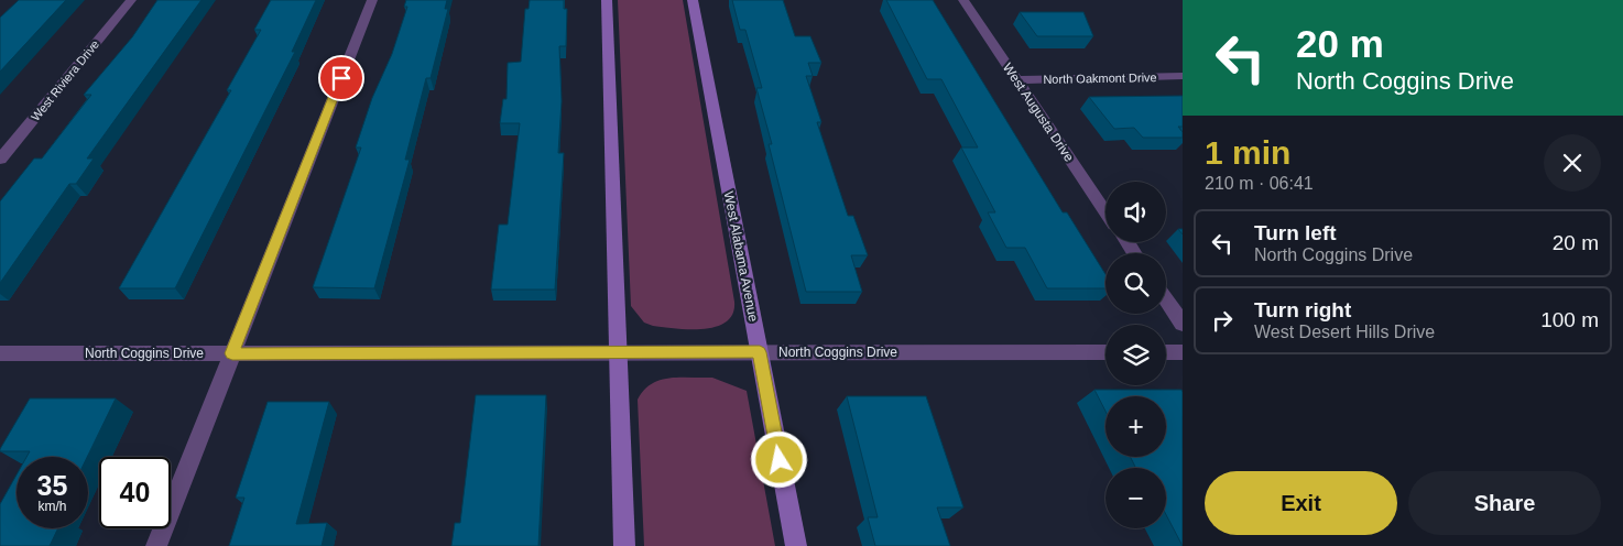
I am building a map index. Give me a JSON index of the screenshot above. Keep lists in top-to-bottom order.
{
  "streets": {
    "street": [
      "North Oakmont Drive",
      "West Riviera Drive",
      "West Augusta Drive",
      "West Alabama Avenue",
      "North Coggins Drive"
    ]
  },
  "crossings": [
    ["North Oakmont Drive", "West Augusta Drive"],
    ["West Alabama Avenue", "North Coggins Drive"]
  ],
  "page": {
    "turn": ["20 m", "North Coggins Drive"],
    "heading": ["1 min", "210 m · 06:41"],
    "map_buttons": ["+", "−"],
    "list": [
      {
        "name": "Turn left",
        "note": "North Coggins Drive",
        "value": "20 m"
      },
      {
        "name": "Turn right",
        "note": "West Desert Hills Drive",
        "value": "100 m"
      }
    ],
    "speed": "35 km/h",
    "limit": "40",
    "buttons": ["Exit", "Share"]
  }
}
